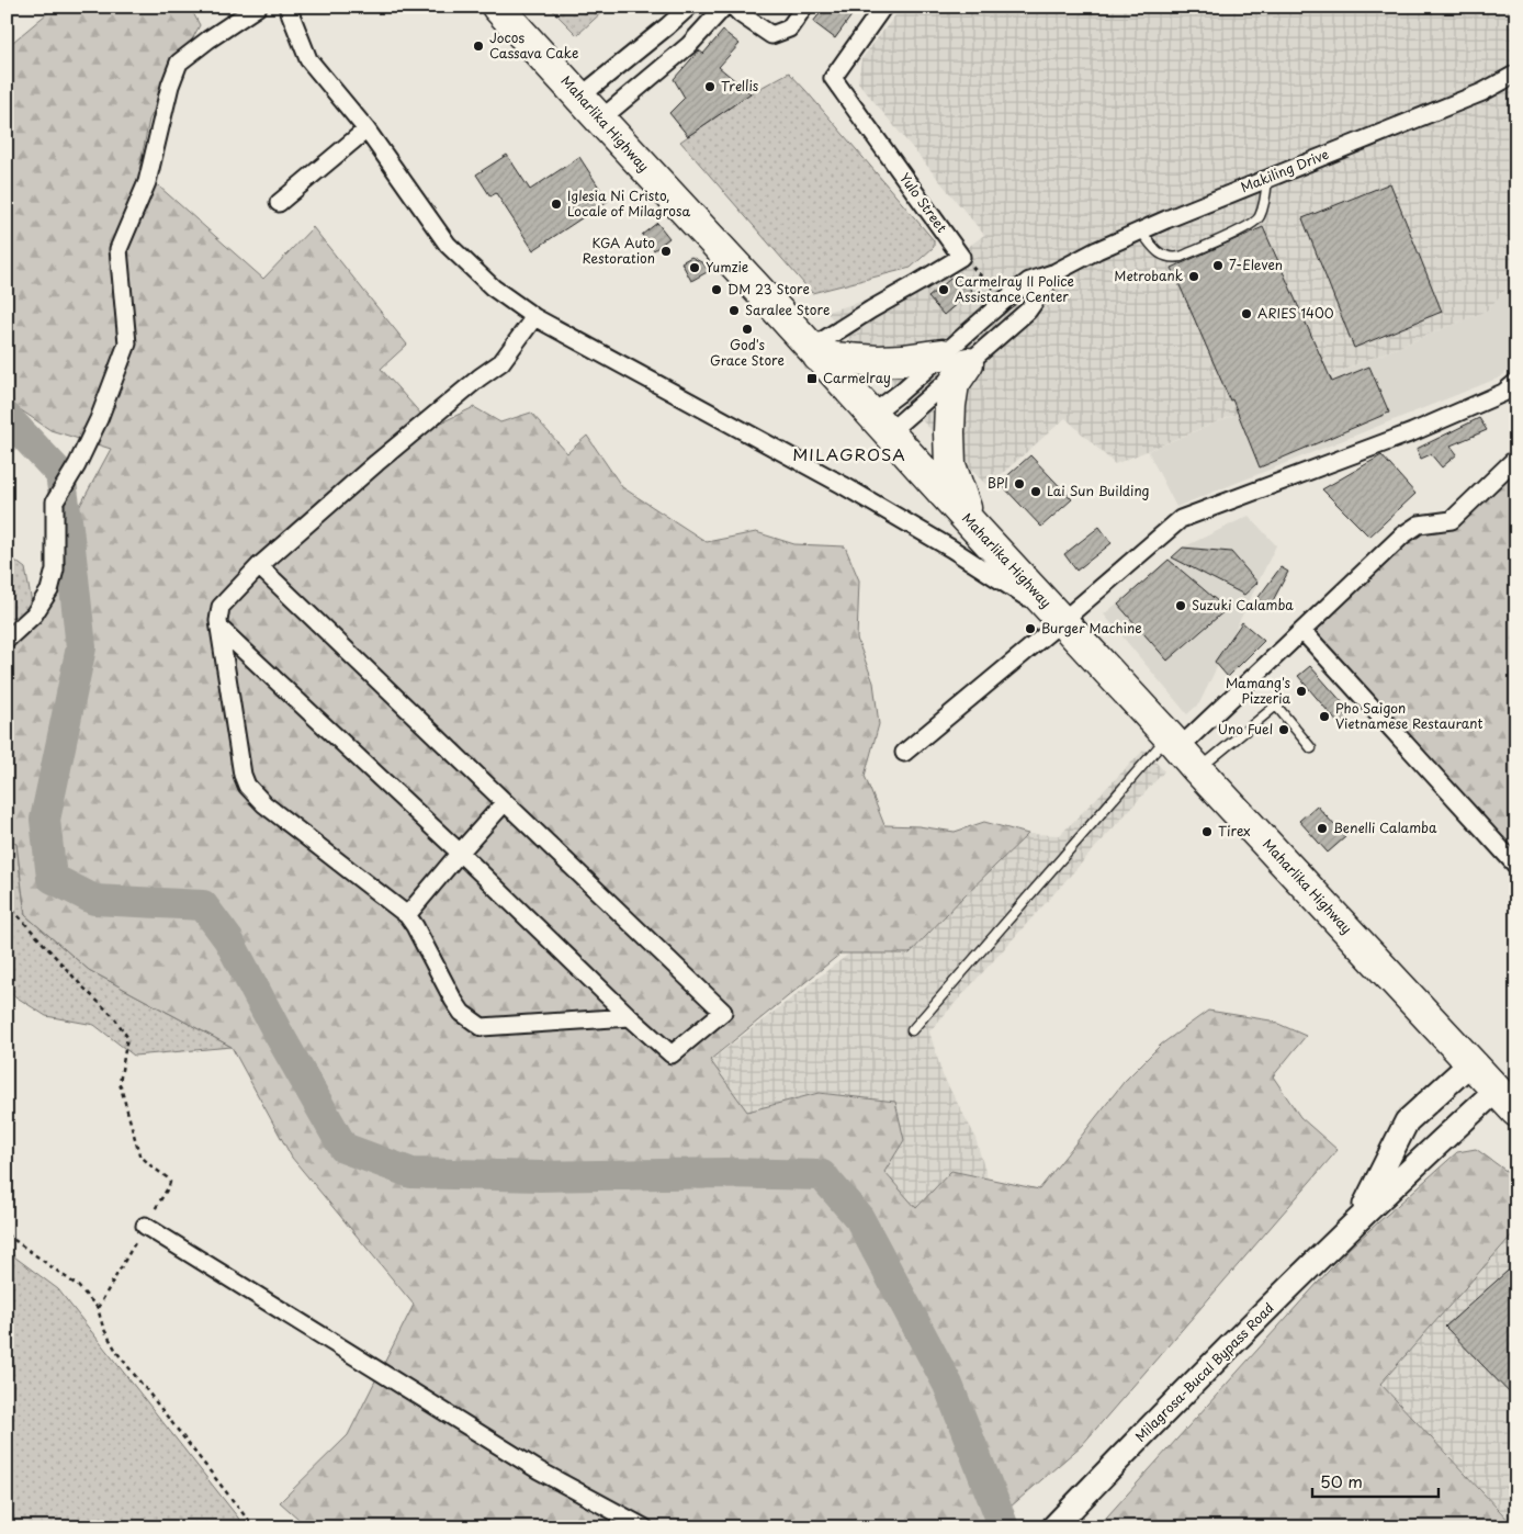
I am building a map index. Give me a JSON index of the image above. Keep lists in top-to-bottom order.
{
  "streets": {
    "highway": ["Maharlika Highway"],
    "main road": ["Milagrosa-Bucal Bypass Road"],
    "street": ["Makiling Drive", "Yulo Street"]
  },
  "crossings": [
    ["Maharlika Highway", "Makiling Drive"],
    ["Maharlika Highway", "Milagrosa-Bucal Bypass Road"]
  ],
  "districts": ["MILAGROSA"],
  "places": {
    "other": [
      "Jocos Cassava Cake",
      "Trellis",
      "Iglesia Ni Cristo, Locale of Milagrosa",
      "KGA Auto Restoration",
      "7-Eleven",
      "Yumzie",
      "Metrobank",
      "DM 23 Store",
      "Carmelray II Police Assistance Center",
      "Saralee Store",
      "ARIES 1400",
      "God's Grace Store",
      "BPI",
      "Lai Sun Building",
      "Suzuki Calamba",
      "Burger Machine",
      "Mamang's Pizzeria",
      "Pho Saigon Vietnamese Restaurant",
      "Uno Fuel",
      "Benelli Calamba",
      "Tirex"
    ],
    "transit": ["Carmelray"]
  },
  "scale_bar": "50 m"
}
